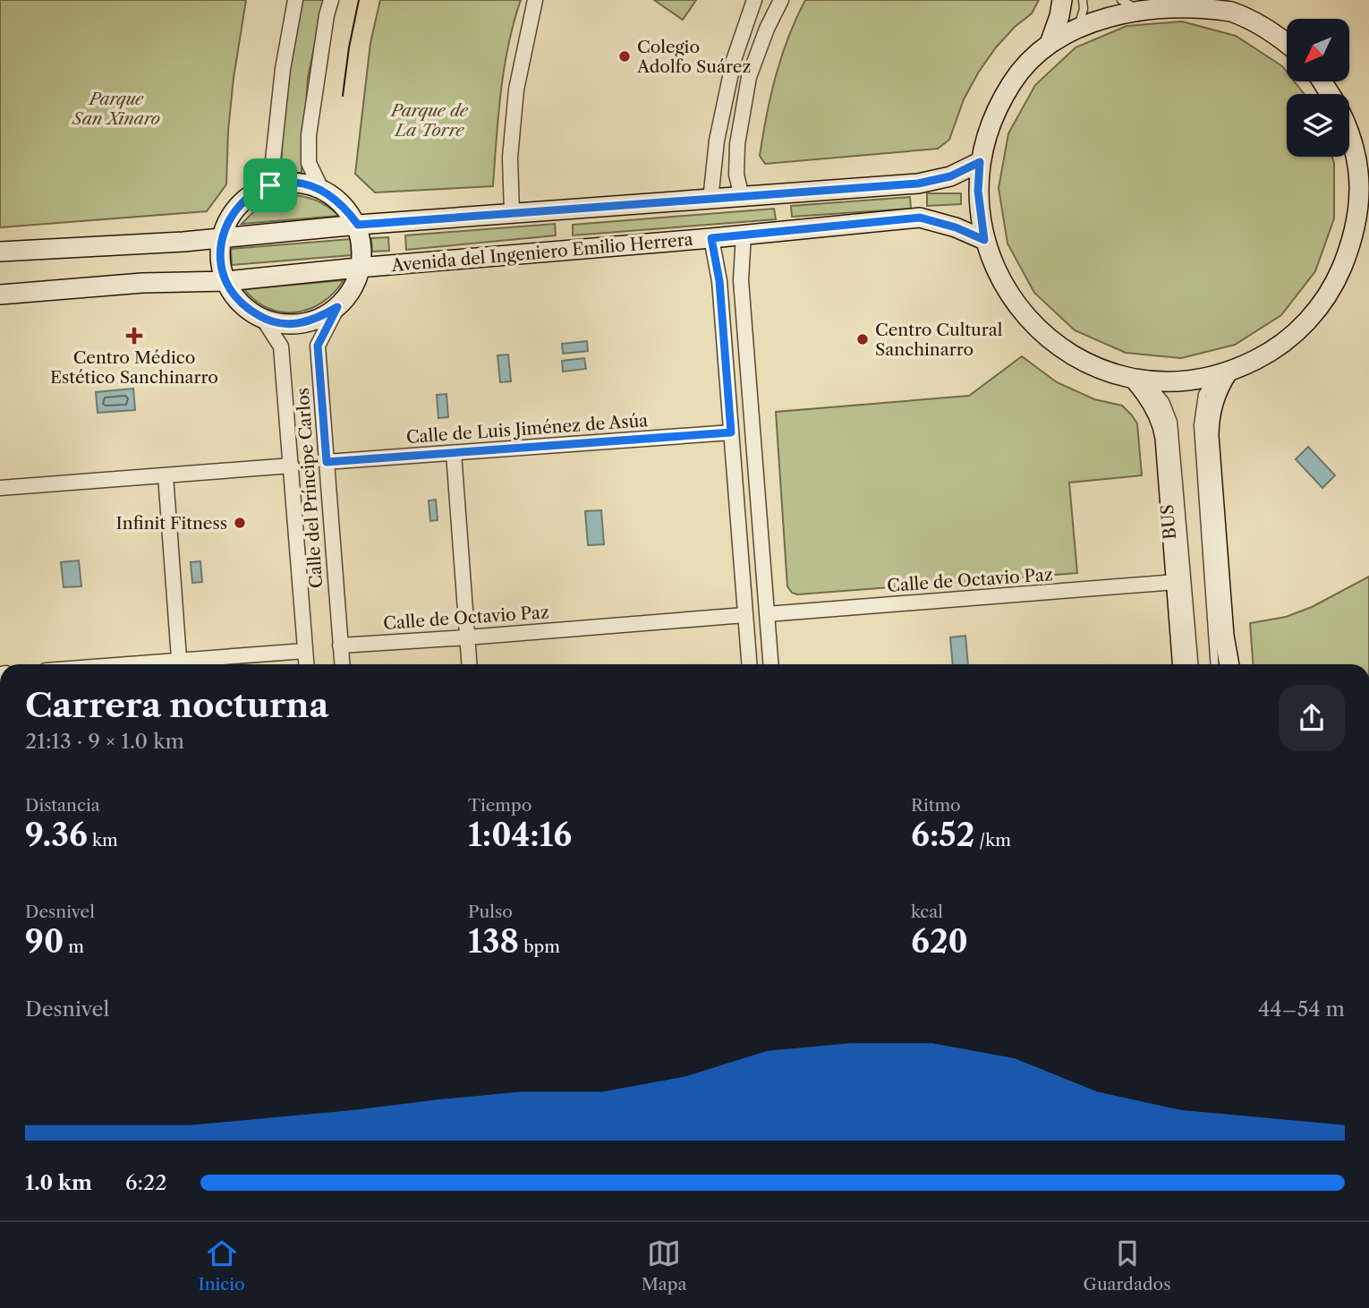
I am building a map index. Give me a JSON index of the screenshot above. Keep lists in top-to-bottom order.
{
  "streets": {
    "street": [
      "Avenida del Ingeniero Emilio Herrera",
      "Calle de Luis Jiménez de Asúa",
      "Calle del Príncipe Carlos",
      "Calle de Octavio Paz"
    ],
    "lane": ["BUS"]
  },
  "crossings": [
    ["Calle de Luis Jiménez de Asúa", "Calle del Príncipe Carlos"],
    ["Calle del Príncipe Carlos", "Calle de Octavio Paz"]
  ],
  "parks": ["Parque San Xinaro", "Parque de La Torre"],
  "places": {
    "other": ["Colegio Adolfo Suárez", "Centro Cultural Sanchinarro", "Infinit Fitness"],
    "health": ["Centro Médico Estético Sanchinarro"]
  },
  "north": "bottom left",
  "page": {
    "heading": ["Carrera nocturna", "21:13 · 9 × 1.0 km"],
    "stats": [
      ["Distancia", "9.36 km"],
      ["Tiempo", "1:04:16"],
      ["Ritmo", "6:52 /km"],
      ["Desnivel", "90 m"],
      ["Pulso", "138 bpm"],
      ["kcal", "620"]
    ],
    "chart": ["Desnivel", "44–54 m"],
    "list": [
      {
        "name": "1.0 km",
        "note": "6:22"
      }
    ],
    "tabs": ["Inicio", "Mapa", "Guardados"]
  }
}
